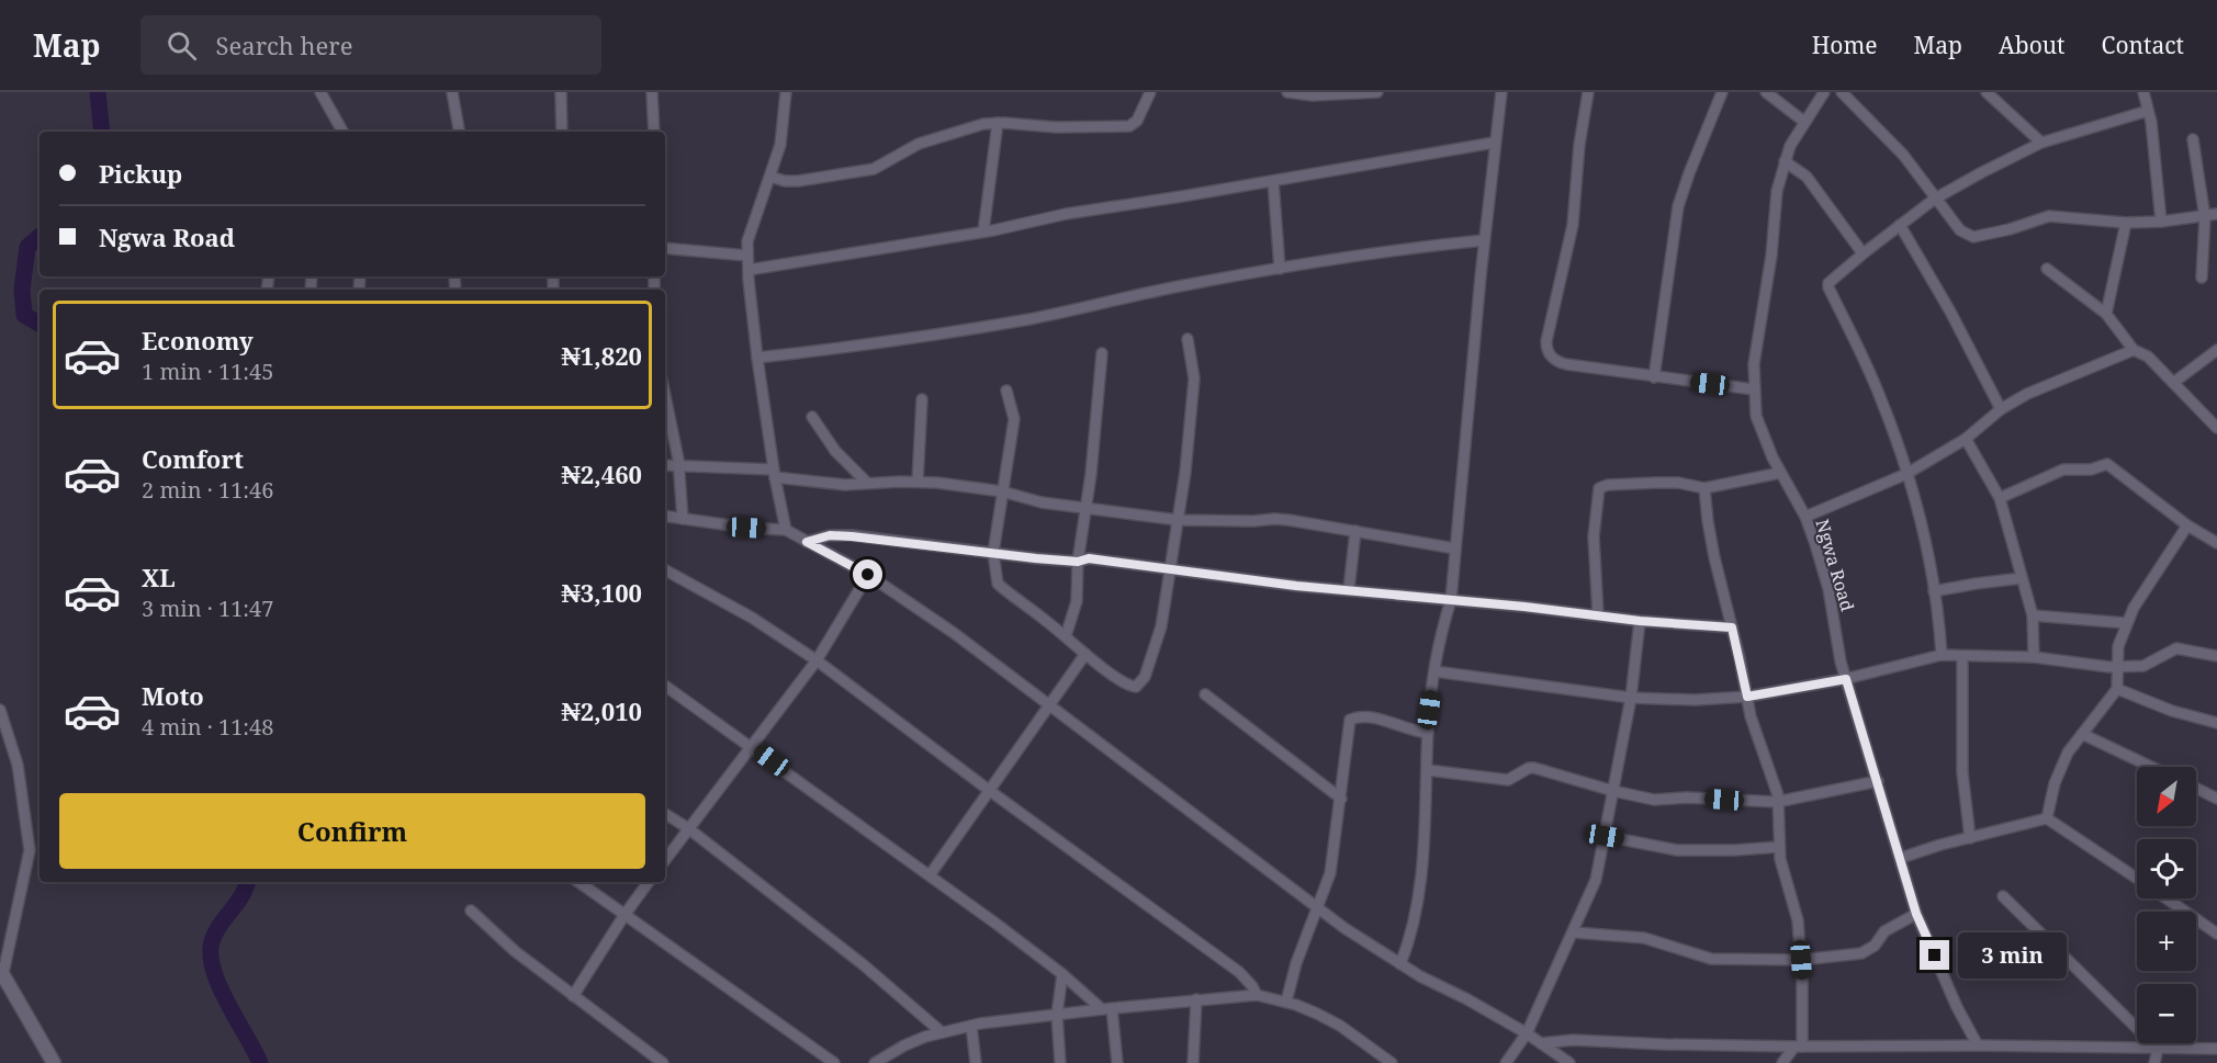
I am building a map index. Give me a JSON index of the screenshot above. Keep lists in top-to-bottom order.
{
  "streets": {
    "street": ["Ngwa Road"]
  },
  "north": "bottom left",
  "page": {
    "header": "Map",
    "search": "Search here",
    "nav": [
      "Home",
      "Map",
      "About",
      "Contact"
    ],
    "banner": ["Pickup", "Ngwa Road"],
    "list": [
      {
        "name": "Economy",
        "note": "1 min · 11:45",
        "value": "₦1,820"
      },
      {
        "name": "Comfort",
        "note": "2 min · 11:46",
        "value": "₦2,460"
      },
      {
        "name": "XL",
        "note": "3 min · 11:47",
        "value": "₦3,100"
      },
      {
        "name": "Moto",
        "note": "4 min · 11:48",
        "value": "₦2,010"
      }
    ],
    "map_buttons": ["+", "−"],
    "buttons": "Confirm",
    "bubble": "3 min"
  }
}
